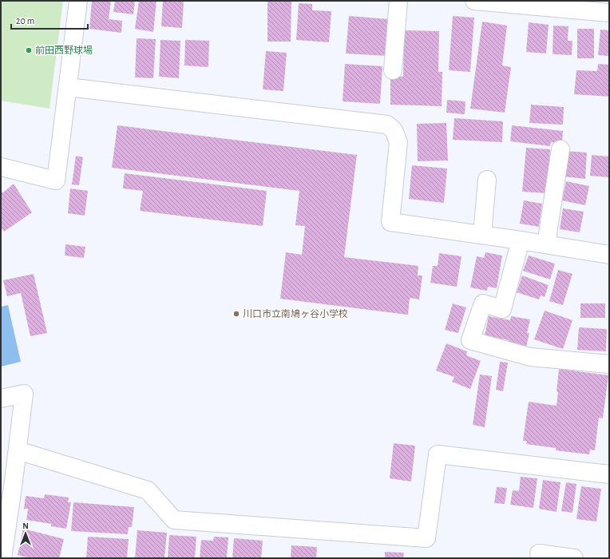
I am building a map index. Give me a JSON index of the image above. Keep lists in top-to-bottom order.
{
  "places": ["前田西野球場", "川口市立南鳩ヶ谷小学校"],
  "scale_bar": "20 m",
  "north": "top"
}
